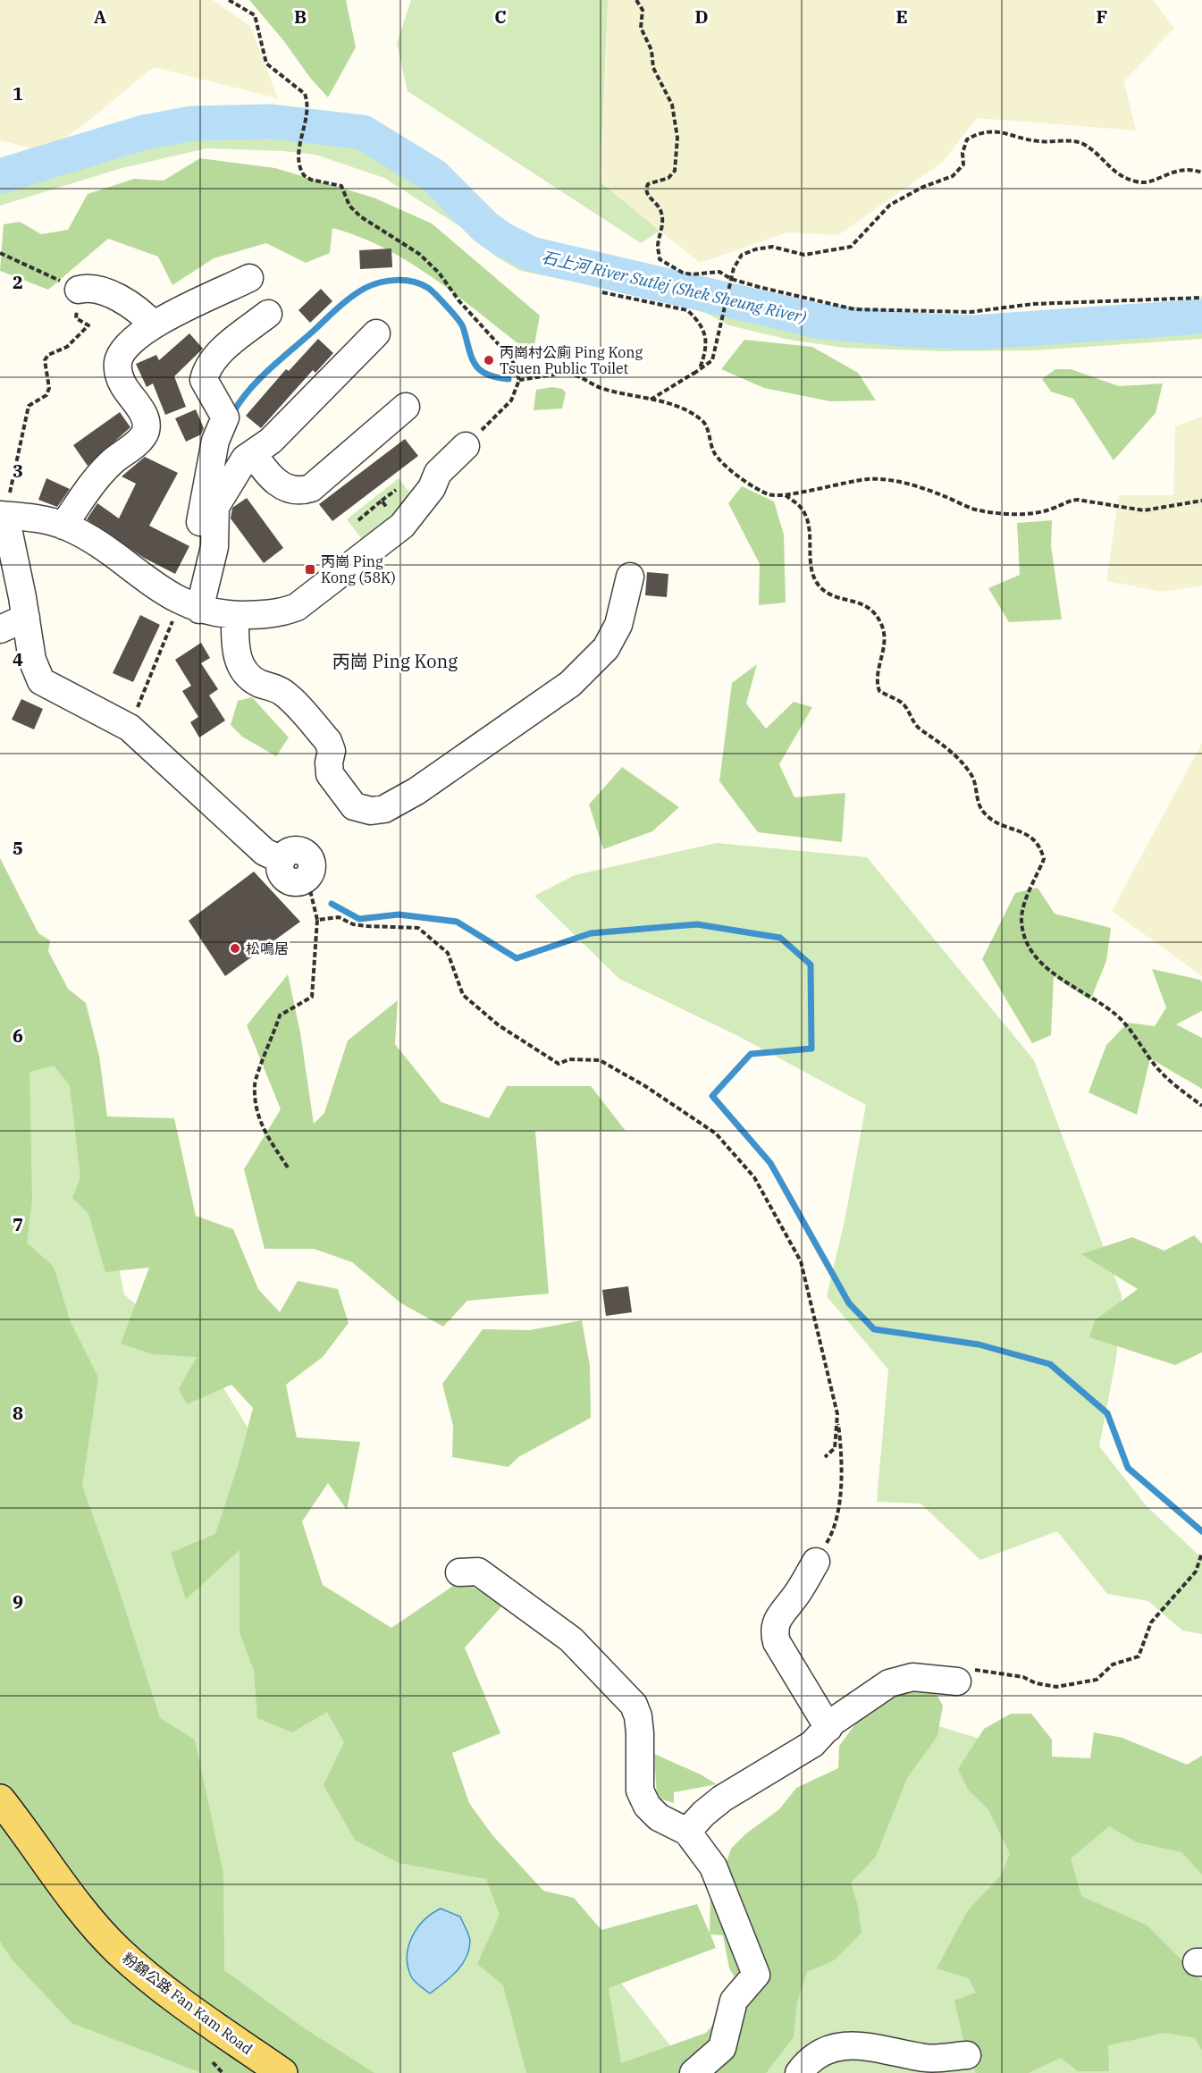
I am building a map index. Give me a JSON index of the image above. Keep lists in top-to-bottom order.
{
  "streets": {
    "main road": ["粉錦公路 Fan Kam Road"]
  },
  "districts": ["丙崗 Ping Kong"],
  "water": ["石上河 River Sutlej (Shek Sheung River)"],
  "places": {
    "other": ["丙崗村公廁 Ping Kong Tsuen Public Toilet", "松鳴居"],
    "transit": ["丙崗 Ping Kong (58K)"]
  },
  "grid": {
    "columns": [
      "A",
      "B",
      "C",
      "D",
      "E",
      "F"
    ],
    "rows": [
      "1",
      "2",
      "3",
      "4",
      "5",
      "6",
      "7",
      "8",
      "9"
    ]
  }
}
